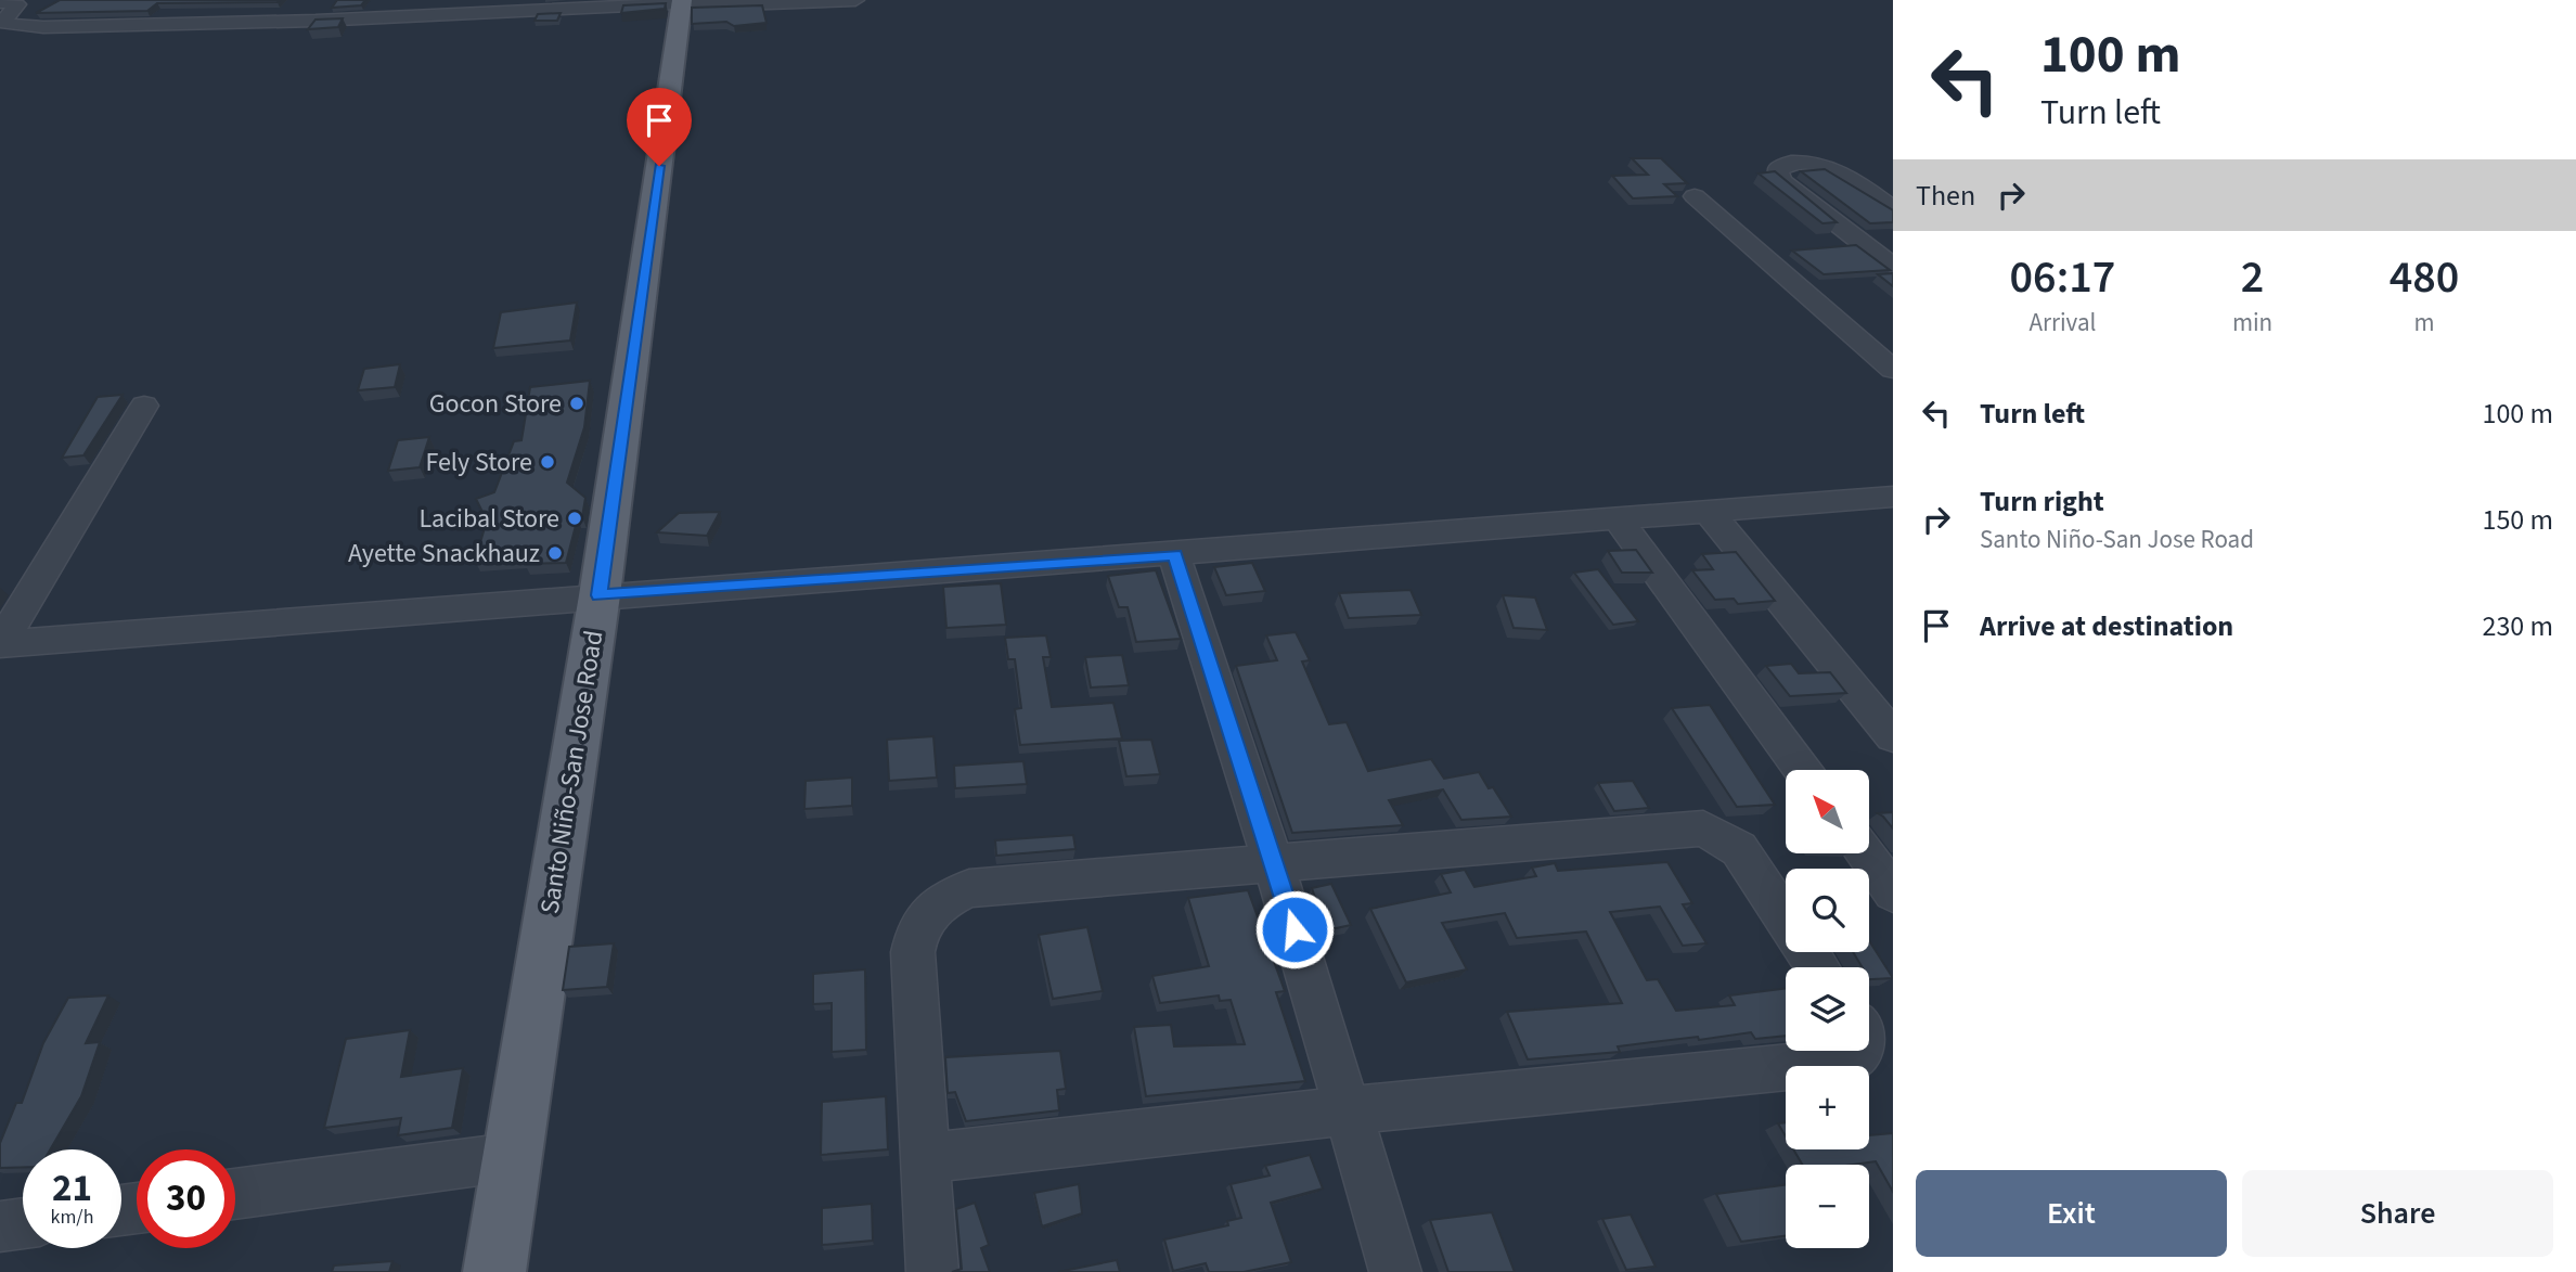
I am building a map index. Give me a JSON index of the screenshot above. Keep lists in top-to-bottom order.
{
  "streets": {
    "main road": ["Santo Niño-San Jose Road"]
  },
  "places": [
    "Gocon Store",
    "Fely Store",
    "Lacibal Store",
    "Ayette Snackhauz"
  ],
  "north": "top left",
  "page": {
    "turn": ["100 m", "Turn left"],
    "then": "Then",
    "eta": [
      "06:17",
      "Arrival",
      "2",
      "min",
      "480",
      "m"
    ],
    "list": [
      {
        "name": "Turn left",
        "value": "100 m"
      },
      {
        "name": "Turn right",
        "note": "Santo Niño-San Jose Road",
        "value": "150 m"
      },
      {
        "name": "Arrive at destination",
        "value": "230 m"
      }
    ],
    "map_buttons": ["+", "−"],
    "speed": "21 km/h",
    "limit": "30",
    "buttons": ["Exit", "Share"]
  }
}
